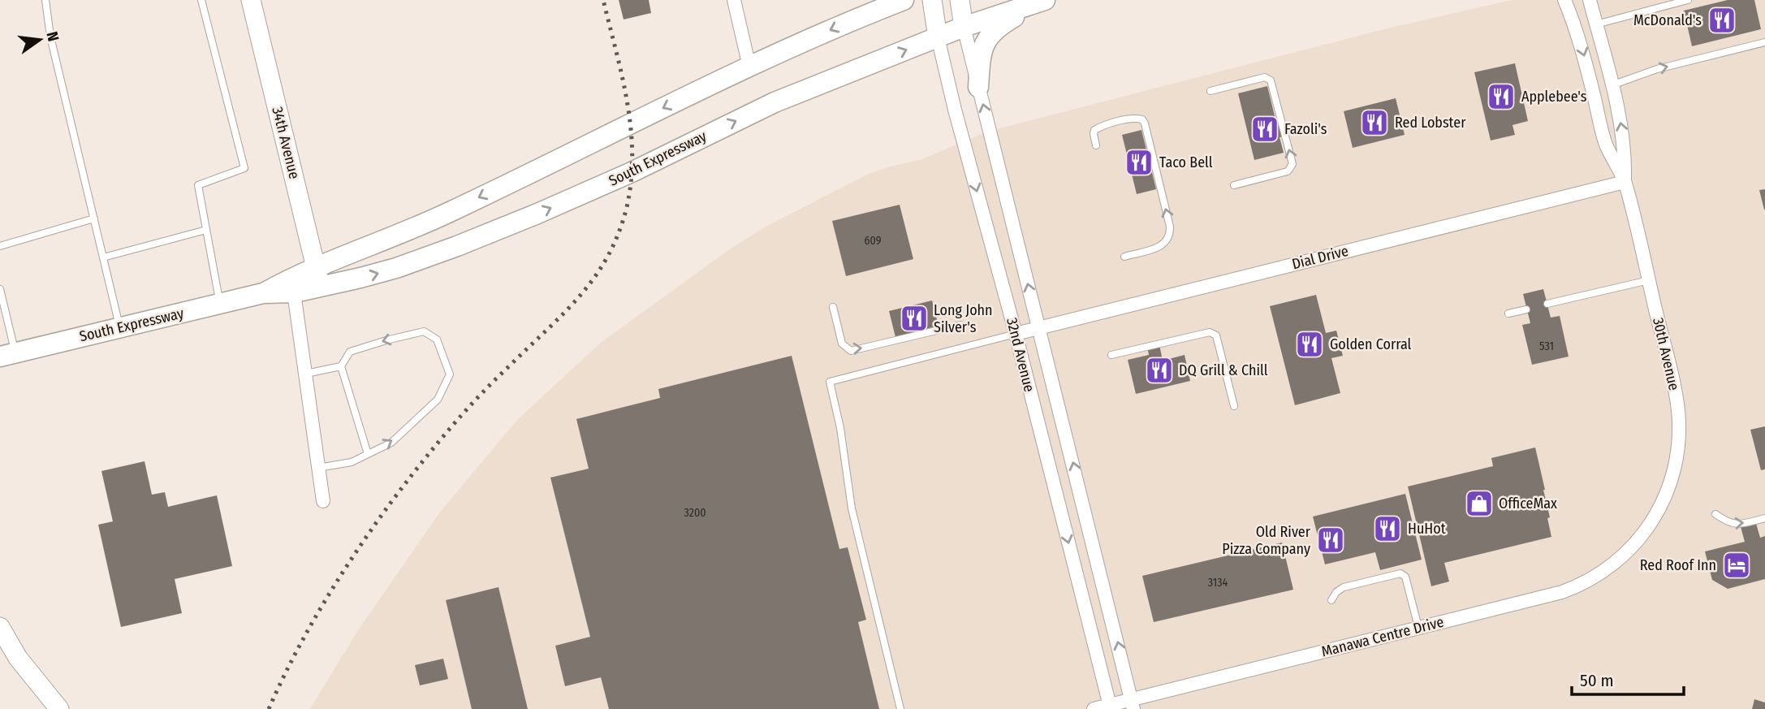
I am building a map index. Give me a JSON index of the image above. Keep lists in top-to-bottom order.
{
  "streets": {
    "main road": ["South Expressway"],
    "street": [
      "34th Avenue",
      "Dial Drive",
      "30th Avenue",
      "32nd Avenue",
      "Manawa Centre Drive"
    ]
  },
  "crossings": [
    ["34th Avenue", "South Expressway"],
    ["South Expressway", "32nd Avenue"],
    ["Dial Drive", "30th Avenue"],
    ["Dial Drive", "32nd Avenue"],
    ["30th Avenue", "Manawa Centre Drive"],
    ["32nd Avenue", "Manawa Centre Drive"]
  ],
  "places": {
    "restaurant": [
      "McDonald's",
      "Applebee's",
      "Red Lobster",
      "Fazoli's",
      "Taco Bell",
      "Long John Silver's",
      "Golden Corral",
      "DQ Grill & Chill",
      "HuHot",
      "Old River Pizza Company"
    ],
    "shop": ["OfficeMax"],
    "hotel": ["Red Roof Inn"]
  },
  "house_numbers": [
    "609",
    "531",
    "3200",
    "3134"
  ],
  "scale_bar": "50 m",
  "north": "right"
}
